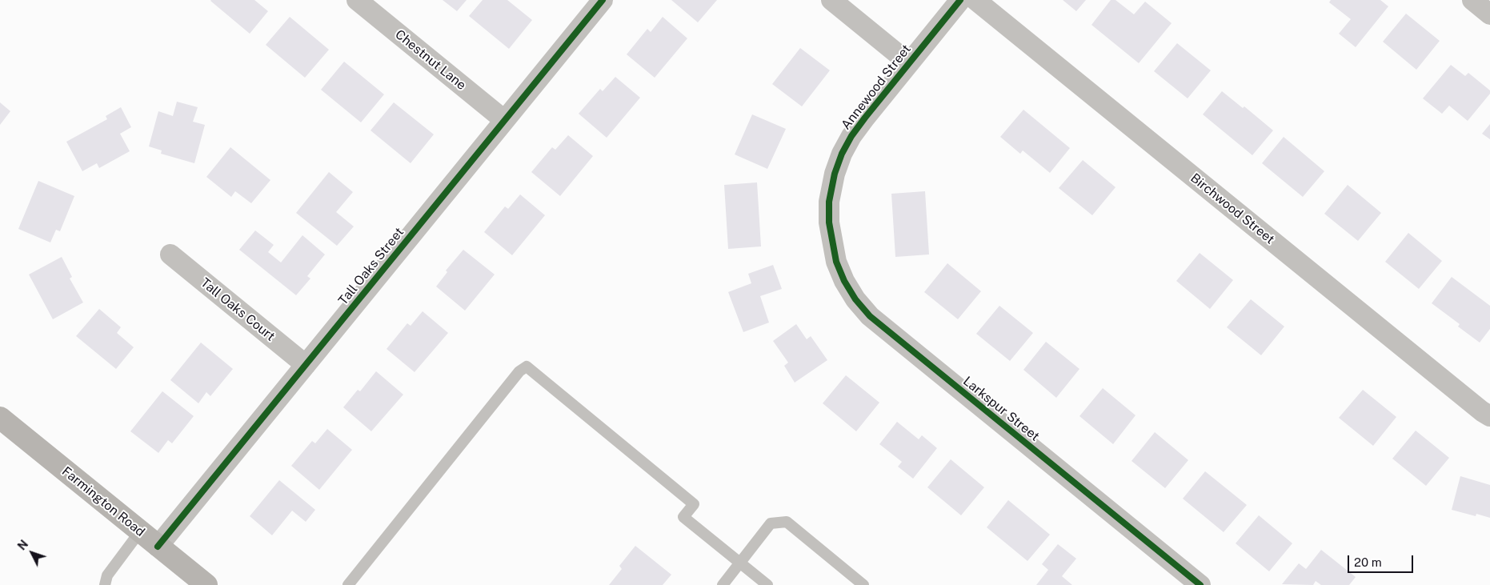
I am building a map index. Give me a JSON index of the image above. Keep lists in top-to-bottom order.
{
  "streets": {
    "main road": ["Farmington Road"],
    "street": [
      "Chestnut Lane",
      "Annewood Street",
      "Birchwood Street",
      "Tall Oaks Street",
      "Tall Oaks Court",
      "Larkspur Street"
    ]
  },
  "crossings": [
    ["Chestnut Lane", "Tall Oaks Street"],
    ["Annewood Street", "Larkspur Street"],
    ["Tall Oaks Street", "Tall Oaks Court"],
    ["Tall Oaks Street", "Farmington Road"]
  ],
  "scale_bar": "20 m",
  "north": "top left"
}
